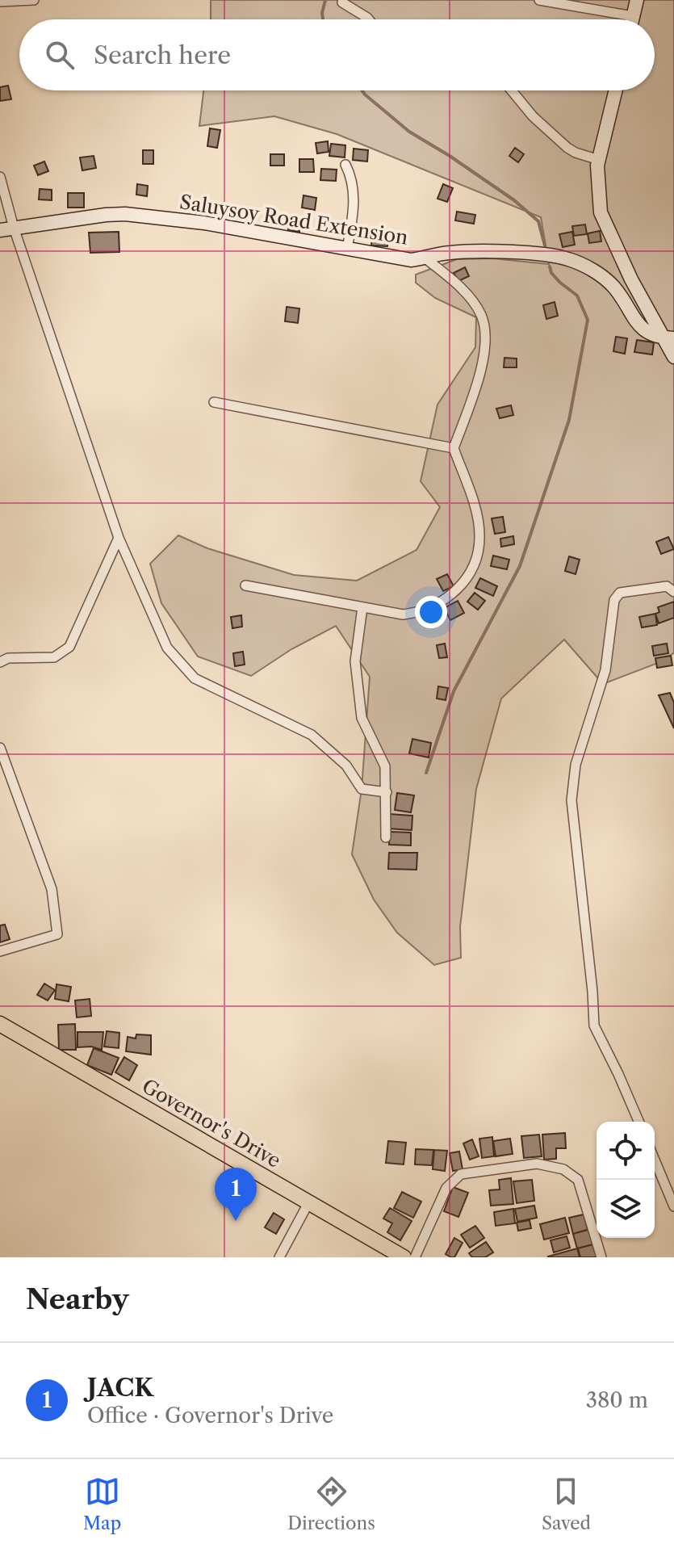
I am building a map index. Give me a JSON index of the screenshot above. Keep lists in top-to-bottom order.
{
  "streets": {
    "main road": ["Saluysoy Road Extension", "Governor's Drive"]
  },
  "page": {
    "search": "Search here",
    "pins": "1",
    "heading": "Nearby",
    "list": [
      {
        "mark": "1",
        "name": "JACK",
        "note": "Office · Governor's Drive",
        "value": "380 m"
      }
    ],
    "nav": ["Map", "Directions", "Saved"]
  }
}
